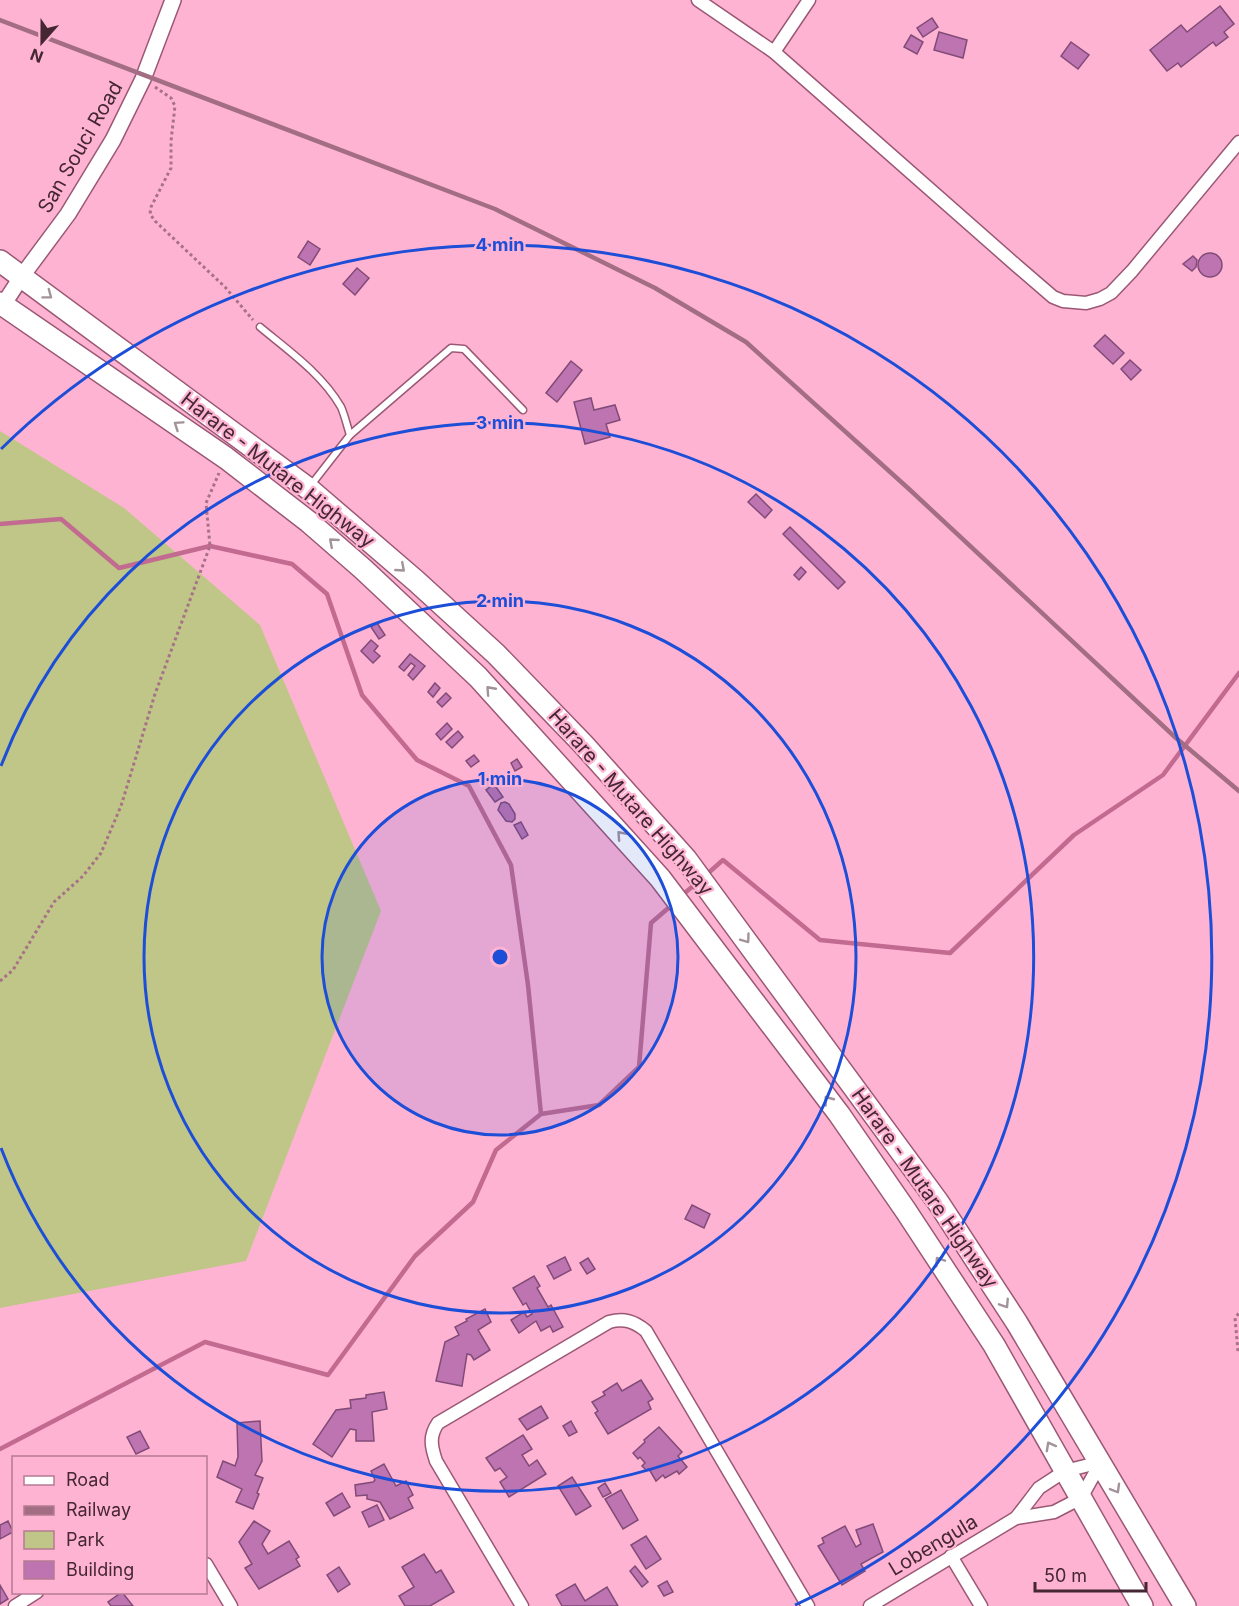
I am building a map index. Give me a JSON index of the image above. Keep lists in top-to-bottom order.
{
  "streets": {
    "highway": ["Harare - Mutare Highway"],
    "street": ["San Souci Road", "Lobengula"]
  },
  "crossings": [
    ["San Souci Road", "Harare - Mutare Highway"],
    ["Harare - Mutare Highway", "Lobengula"]
  ],
  "legend": [
    "Road",
    "Railway",
    "Park",
    "Building"
  ],
  "scale_bar": "50 m",
  "north": "bottom",
  "rings": [
    "4 min",
    "3 min",
    "2 min",
    "1 min"
  ]
}
